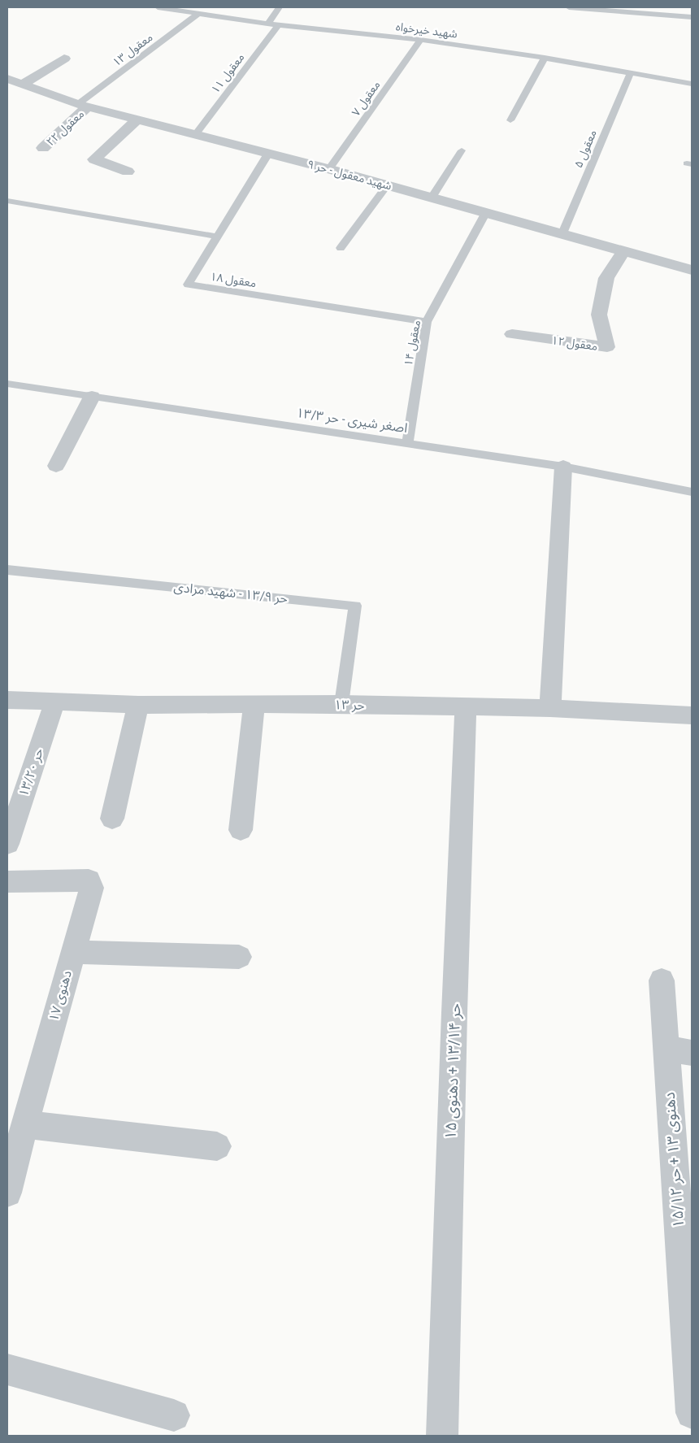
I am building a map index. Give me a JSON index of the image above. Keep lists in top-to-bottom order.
{
  "streets": {
    "street": [
      "معقول ۲۲",
      "شهید معقول - حر ۹",
      "معقول ۱۲",
      "حر ۱۳",
      "حر ۱۳/۲۰",
      "دهنوی ۱۷",
      "حر ۱۳/۱۴ + دهنوی ۱۵",
      "دهنوی ۱۳ + حر ۱۵/۱۲"
    ],
    "lane": [
      "شهید خیرخواه",
      "معقول ۱۳",
      "معقول ۱۱",
      "معقول ۷",
      "معقول ۵",
      "معقول ۱۸",
      "معقول ۱۴",
      "اصغر شیری - حر ۱۳/۳",
      "حر ۱۳/۹ - شهید مرادی"
    ]
  },
  "crossings": [
    ["شهید خیرخواه", "معقول ۱۳"],
    ["شهید خیرخواه", "معقول ۱۱"],
    ["شهید خیرخواه", "معقول ۷"],
    ["شهید خیرخواه", "معقول ۵"],
    ["معقول ۱۳", "معقول ۲۲"],
    ["معقول ۱۳", "شهید معقول - حر ۹"],
    ["معقول ۱۱", "شهید معقول - حر ۹"],
    ["معقول ۷", "شهید معقول - حر ۹"],
    ["معقول ۲۲", "شهید معقول - حر ۹"],
    ["معقول ۵", "شهید معقول - حر ۹"],
    ["شهید معقول - حر ۹", "معقول ۱۸"],
    ["شهید معقول - حر ۹", "معقول ۱۴"],
    ["شهید معقول - حر ۹", "معقول ۱۲"],
    ["معقول ۱۸", "معقول ۱۴"],
    ["معقول ۱۴", "اصغر شیری - حر ۱۳/۳"],
    ["حر ۱۳/۹ - شهید مرادی", "حر ۱۳"],
    ["حر ۱۳", "حر ۱۳/۲۰"],
    ["حر ۱۳", "حر ۱۳/۱۴ + دهنوی ۱۵"]
  ]
}
